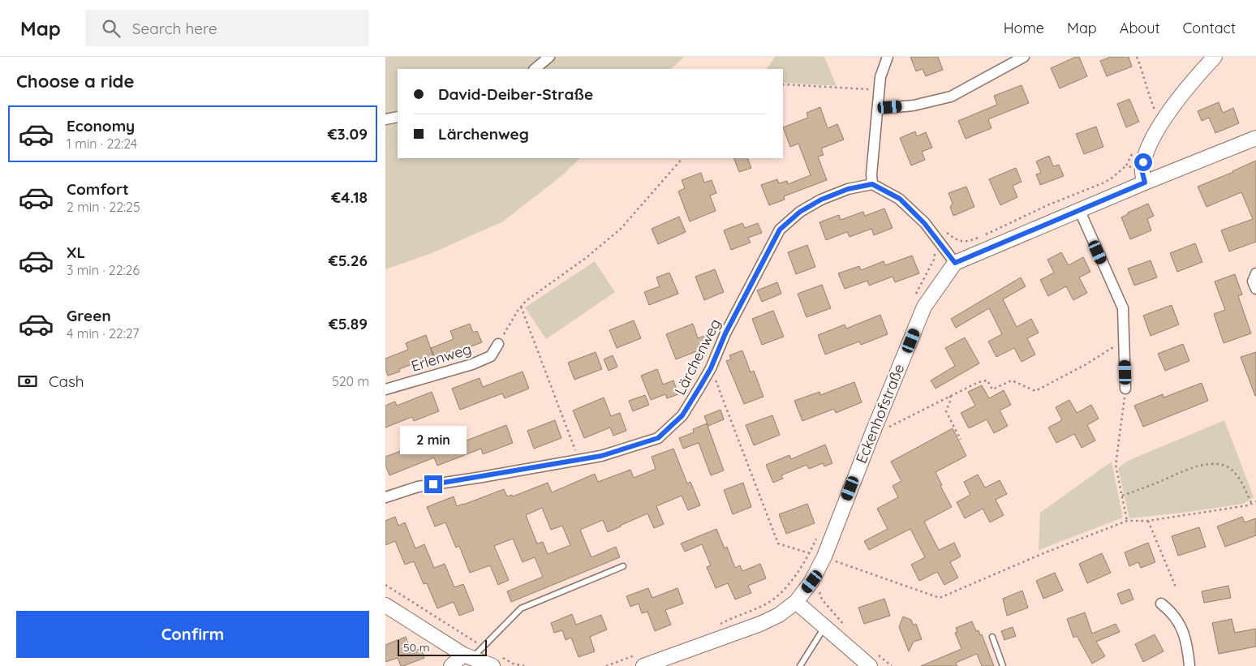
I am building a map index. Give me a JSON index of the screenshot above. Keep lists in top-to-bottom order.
{
  "streets": {
    "street": ["Lärchenweg", "Erlenweg", "Eckenhofstraße"]
  },
  "scale_bar": "50 m",
  "page": {
    "header": "Map",
    "search": "Search here",
    "nav": [
      "Home",
      "Map",
      "About",
      "Contact"
    ],
    "heading": "Choose a ride",
    "banner": ["David-Deiber-Straße", "Lärchenweg"],
    "list": [
      {
        "name": "Economy",
        "note": "1 min · 22:24",
        "value": "€3.09"
      },
      {
        "name": "Comfort",
        "note": "2 min · 22:25",
        "value": "€4.18"
      },
      {
        "name": "XL",
        "note": "3 min · 22:26",
        "value": "€5.26"
      },
      {
        "name": "Green",
        "note": "4 min · 22:27",
        "value": "€5.89"
      }
    ],
    "pay": ["Cash", "520 m"],
    "bubble": "2 min",
    "buttons": "Confirm",
    "scale": "50 m"
  }
}
